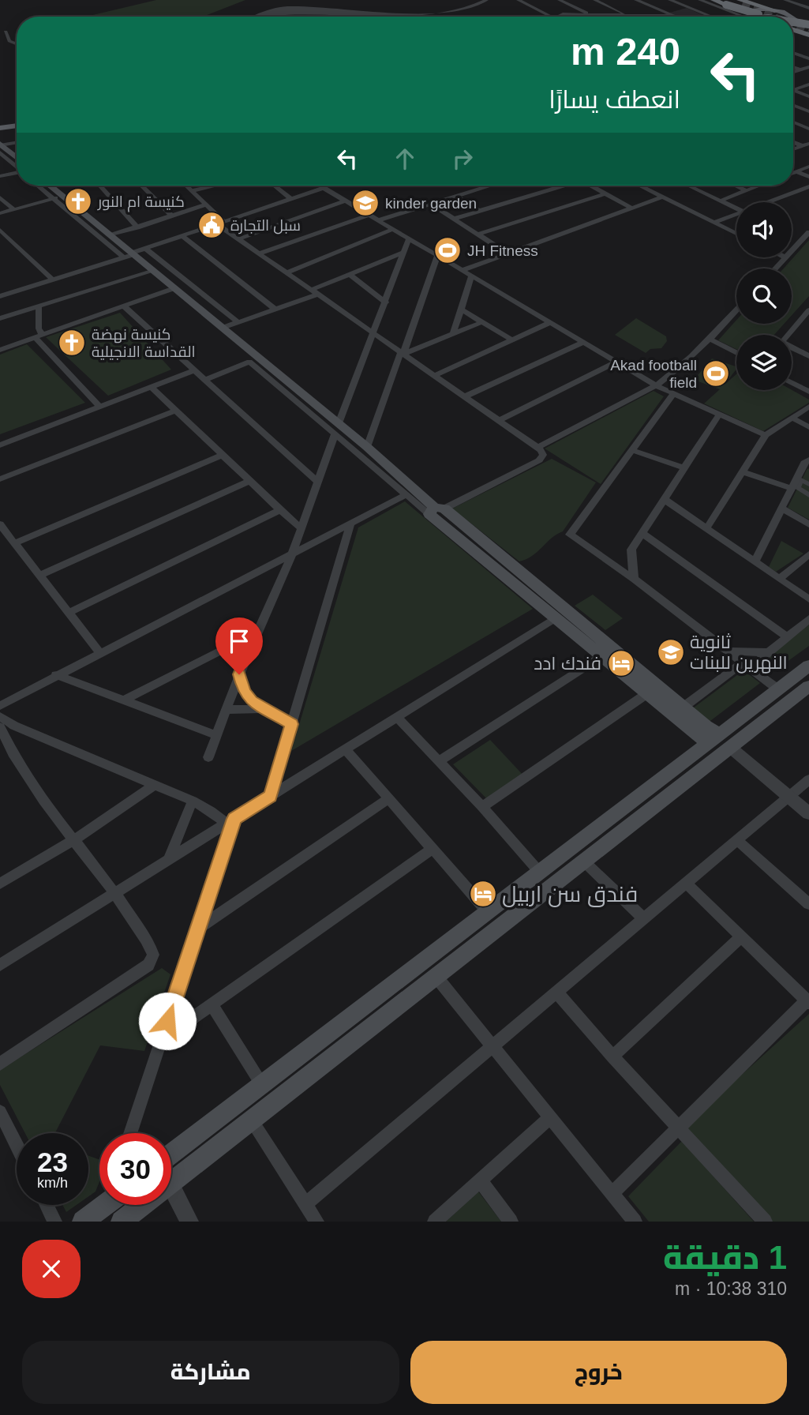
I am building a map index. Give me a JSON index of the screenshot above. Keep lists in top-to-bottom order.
{
  "places": {
    "church": ["كنيسة ام النور", "كنيسة نهضة القداسة الانجيلية"],
    "school or university": ["kinder garden", "ثانوية النهرين للبنات"],
    "public building": ["سبل التجارة"],
    "sports": ["JH Fitness", "Akad football field"],
    "hotel": ["فندك ادد", "فندق سن اربيل"]
  },
  "page": {
    "turn": ["240 m", "انعطف يسارًا"],
    "speed": "23 km/h",
    "limit": "30",
    "heading": ["1 دقيقة", "310 m · 10:38"],
    "buttons": ["خروج", "مشاركة"]
  }
}
